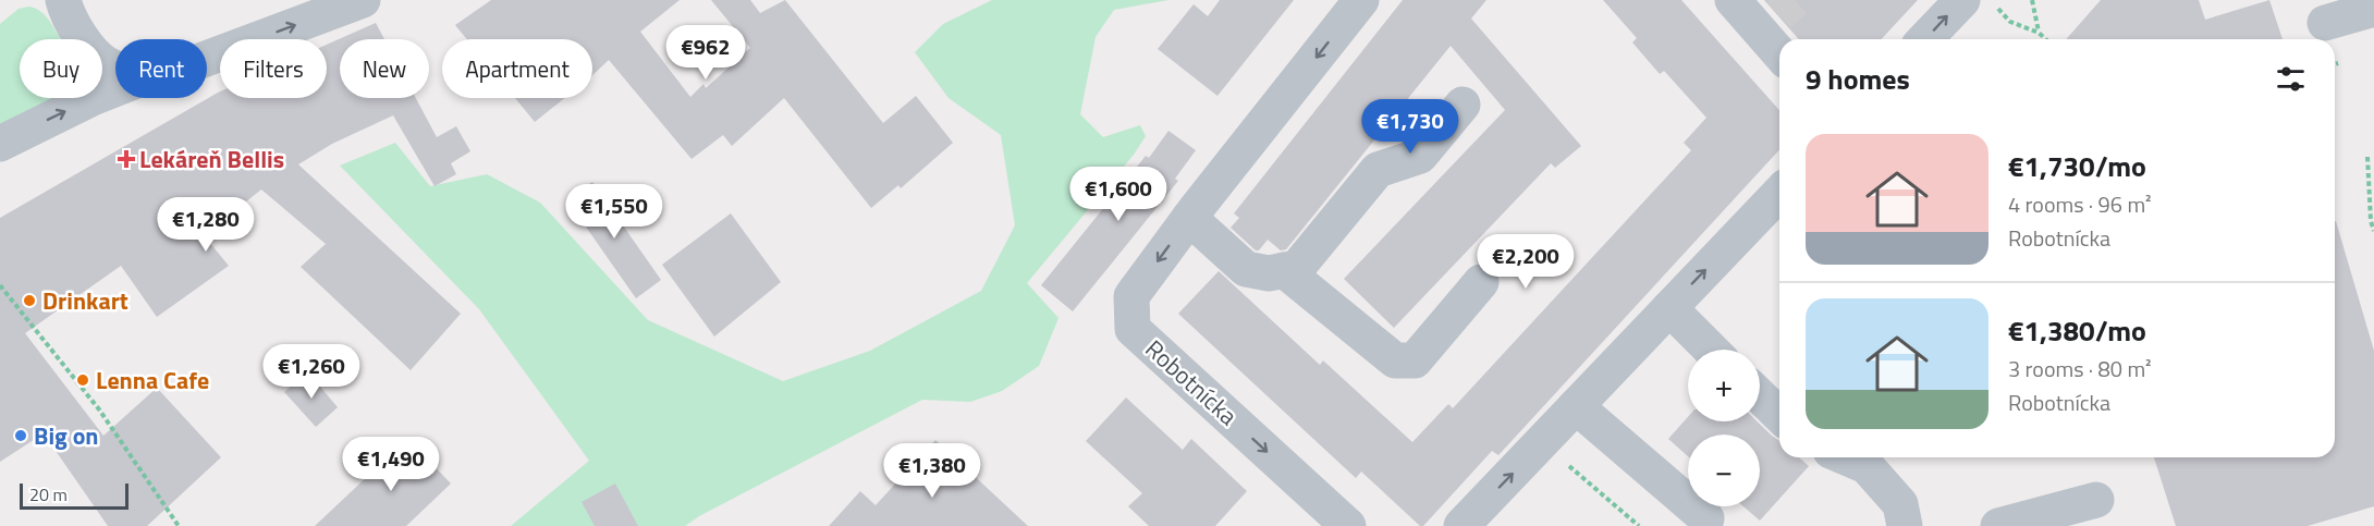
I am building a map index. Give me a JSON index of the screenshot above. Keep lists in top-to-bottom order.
{
  "streets": {
    "street": ["Robotnícka"]
  },
  "places": {
    "health": ["Lekáreň Bellis"],
    "other": ["Drinkart", "Lenna Cafe", "Big on"]
  },
  "scale_bar": "20 m",
  "page": {
    "price": [
      "€962",
      "€1,730",
      "€1,600",
      "€1,550",
      "€1,280",
      "€2,200",
      "€1,260",
      "€1,490",
      "€1,380"
    ],
    "chip": [
      "Buy",
      "Rent",
      "Filters",
      "New",
      "Apartment"
    ],
    "heading": "9 homes",
    "list": [
      {
        "name": "€1,730/mo",
        "note": "4 rooms · 96 m² · Robotnícka"
      },
      {
        "name": "€1,380/mo",
        "note": "3 rooms · 80 m² · Robotnícka"
      }
    ],
    "map_buttons": ["+", "−"],
    "scale": "20 m"
  }
}
